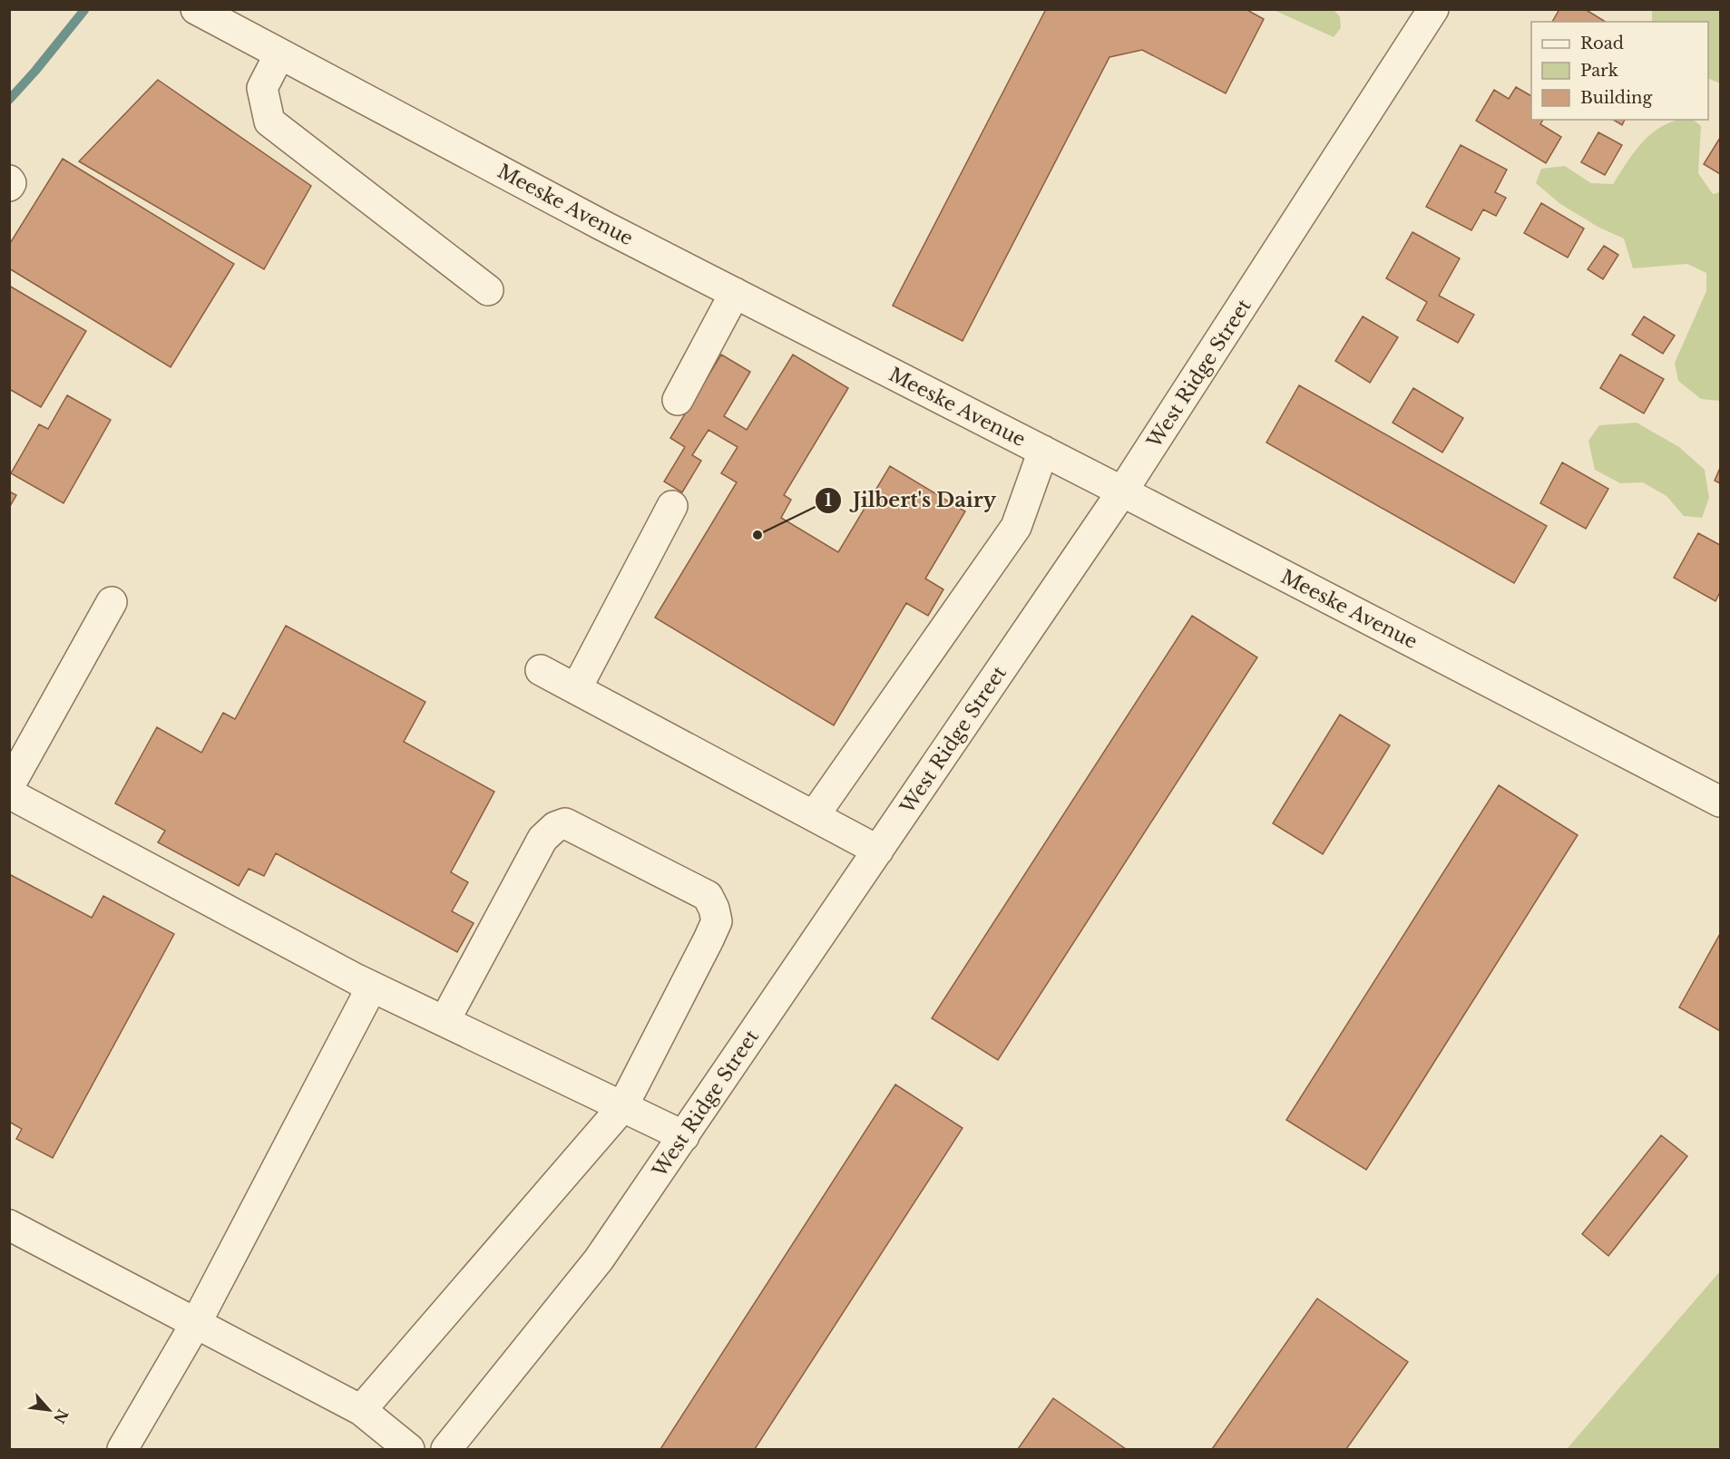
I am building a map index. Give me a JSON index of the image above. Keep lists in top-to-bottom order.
{
  "streets": {
    "street": ["Meeske Avenue", "West Ridge Street"]
  },
  "crossings": [
    ["Meeske Avenue", "West Ridge Street"]
  ],
  "places": ["Jilbert's Dairy"],
  "legend": ["Road", "Park", "Building"],
  "north": "bottom right"
}
